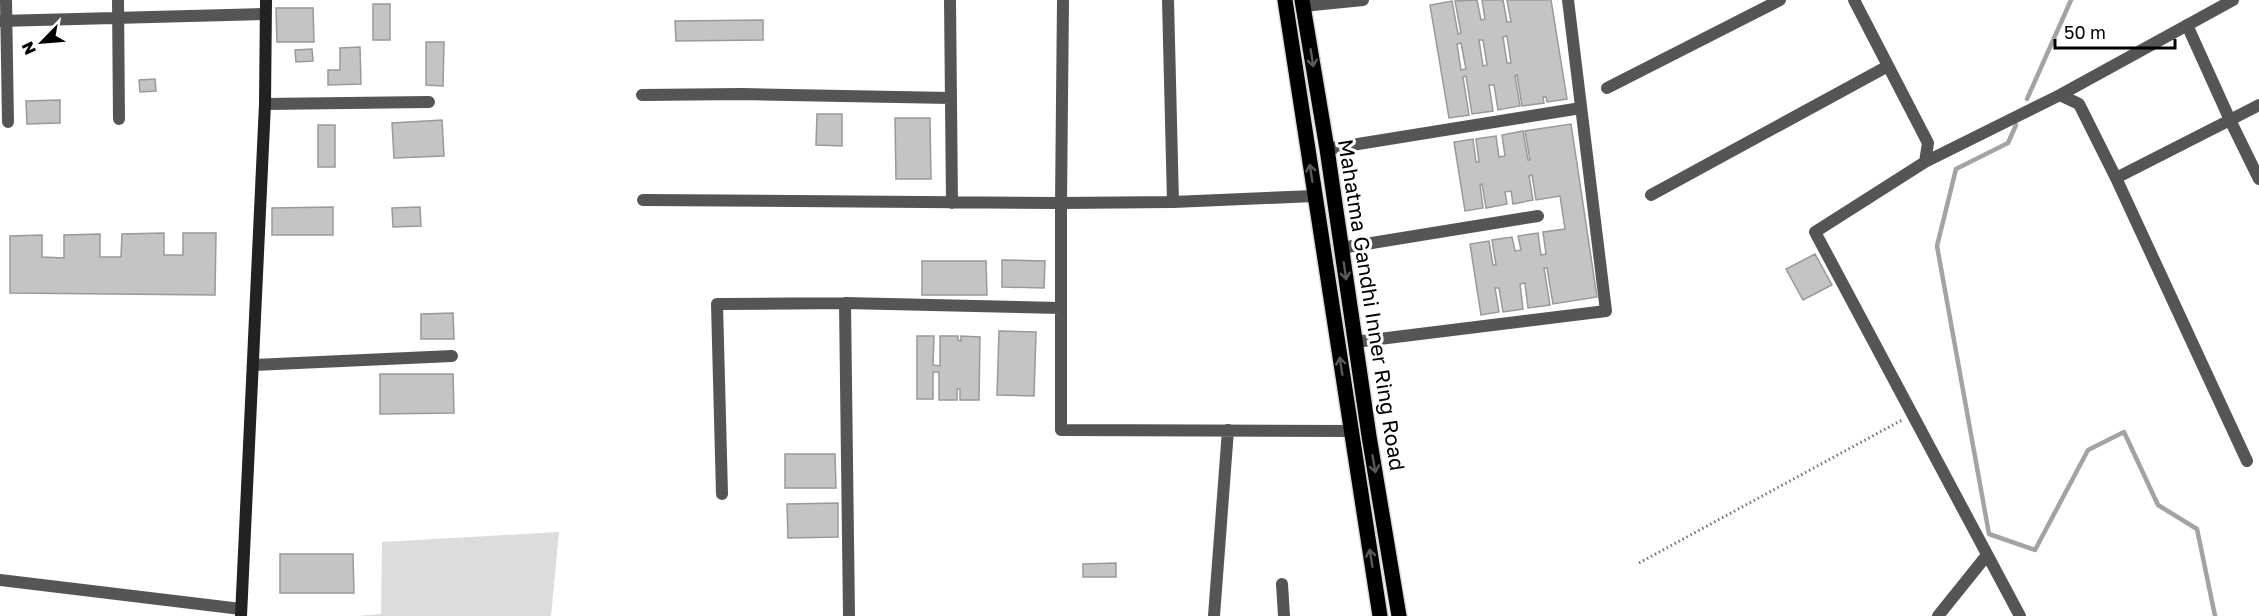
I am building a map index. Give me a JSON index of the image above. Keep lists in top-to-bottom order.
{
  "streets": {
    "main road": ["Mahatma Gandhi Inner Ring Road"]
  },
  "scale_bar": "50 m",
  "north": "bottom left"
}
